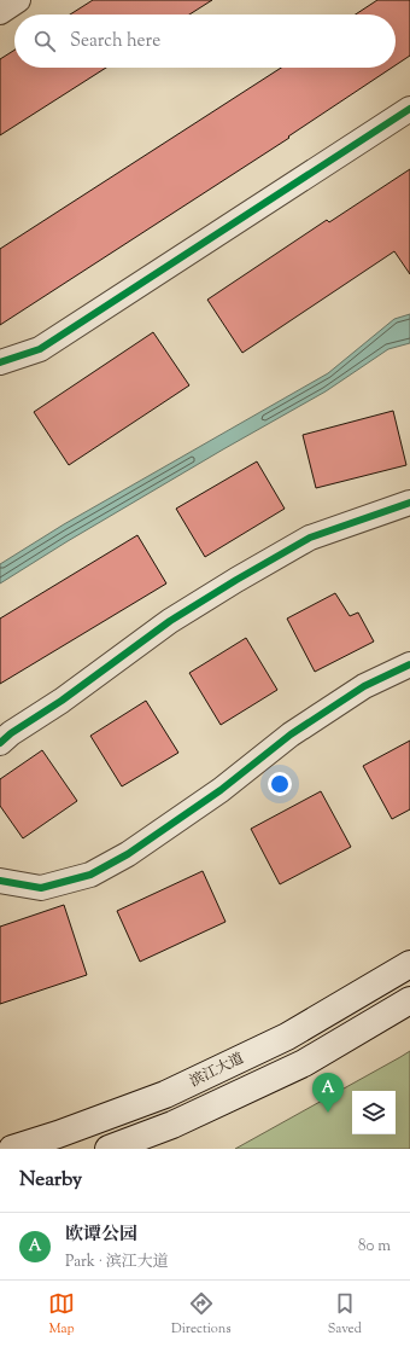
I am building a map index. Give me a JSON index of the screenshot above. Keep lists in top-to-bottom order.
{
  "streets": {
    "main road": ["滨江大道"]
  },
  "page": {
    "search": "Search here",
    "pins": "A",
    "heading": "Nearby",
    "list": [
      {
        "mark": "A",
        "name": "欧谭公园",
        "note": "Park · 滨江大道",
        "value": "80 m"
      }
    ],
    "nav": ["Map", "Directions", "Saved"]
  }
}
